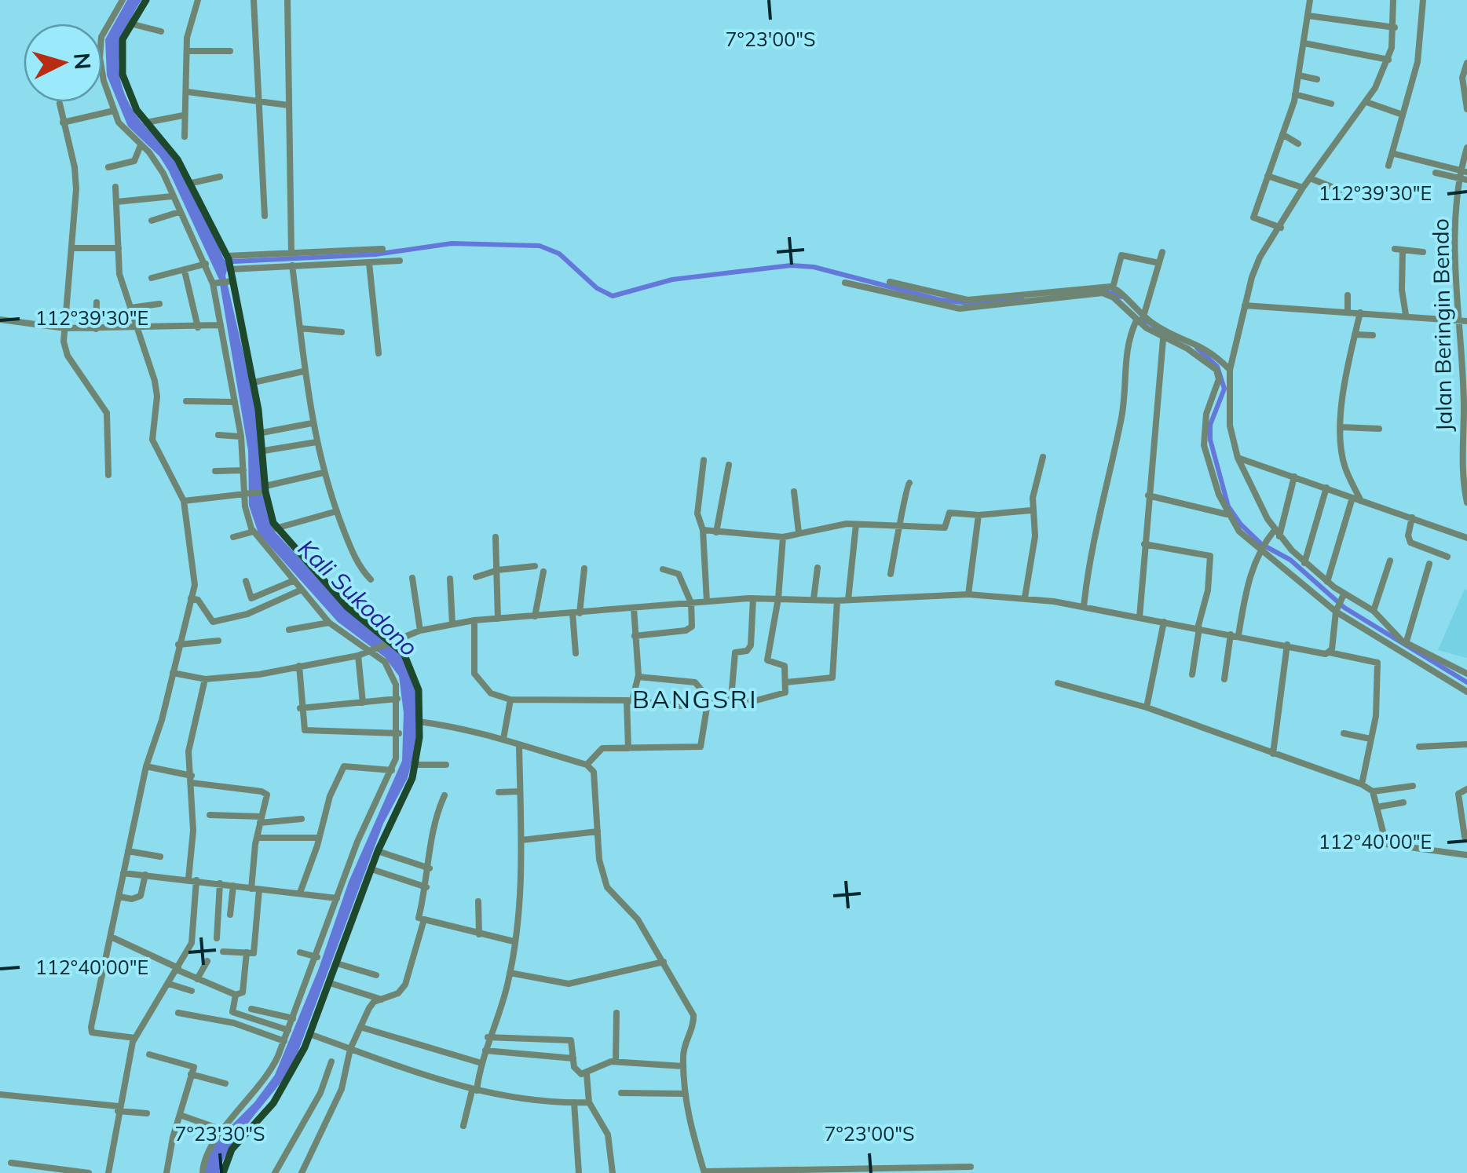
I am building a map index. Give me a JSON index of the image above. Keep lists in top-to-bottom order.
{
  "streets": {
    "street": ["Jalan Beringin Bendo"]
  },
  "districts": ["BANGSRI"],
  "water": ["Kali Sukodono"],
  "north": "right",
  "coordinates": [
    "7°23'00\"S",
    "112°39'30\"E",
    "112°40'00\"E",
    "7°23'30\"S"
  ]
}
